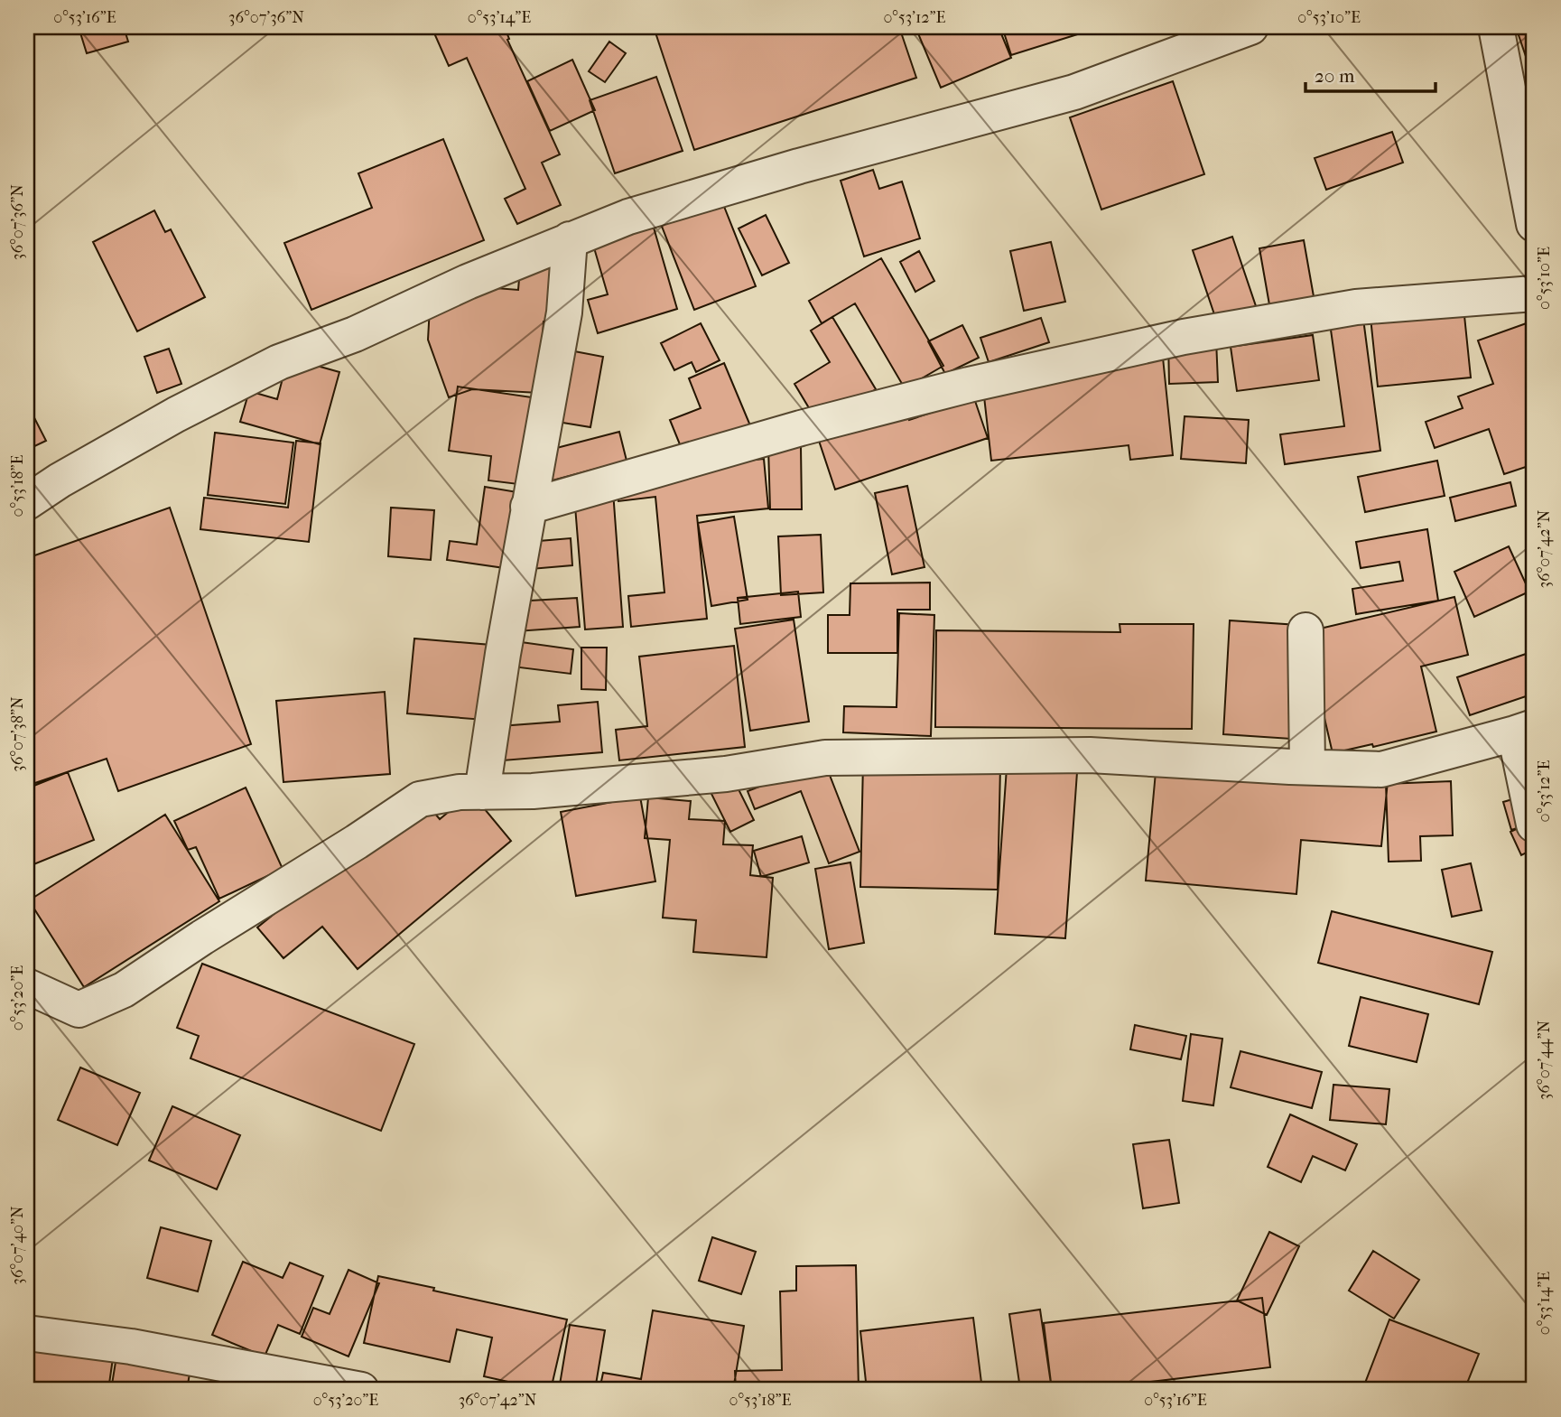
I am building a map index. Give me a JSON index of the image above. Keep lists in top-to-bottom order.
{
  "scale_bar": "20 m",
  "coordinates": [
    "0°53'16\"E",
    "36°07'36\"N",
    "0°53'14\"E",
    "0°53'12\"E",
    "0°53'10\"E",
    "0°53'18\"E",
    "36°07'42\"N",
    "36°07'38\"N",
    "0°53'20\"E",
    "36°07'44\"N",
    "36°07'40\"N"
  ]
}
